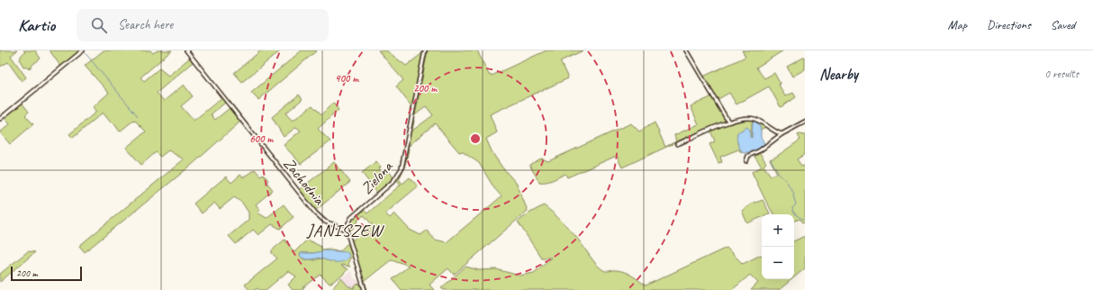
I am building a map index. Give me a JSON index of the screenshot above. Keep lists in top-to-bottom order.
{
  "streets": {
    "street": ["Zielona", "Zachodnia"]
  },
  "crossings": [
    ["Zielona", "Zachodnia"]
  ],
  "districts": ["JANISZEW"],
  "scale_bar": "200 m",
  "page": {
    "header": "Kartio",
    "search": "Search here",
    "nav": ["Map", "Directions", "Saved"],
    "heading": ["Nearby", "0 results"],
    "map_buttons": ["+", "−"],
    "scale": "200 m"
  },
  "rings": ["400 m", "200 m", "600 m"]
}
